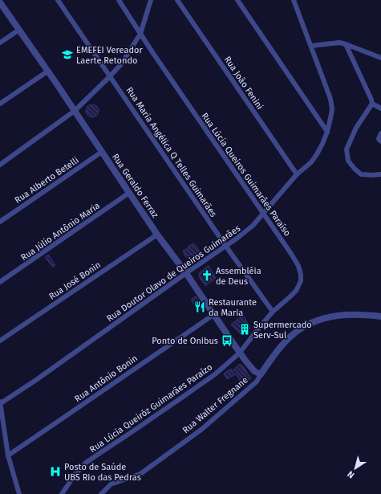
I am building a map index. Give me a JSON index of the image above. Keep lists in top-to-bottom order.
{
  "streets": {
    "street": [
      "Rua João Fenini",
      "Rua Maria Angélica Q Telles Guimarães",
      "Rua Lúcia Queiros Guimarães Paraíso",
      "Rua Alberto Betelli",
      "Rua Geraldo Ferraz",
      "Rua Júlio Antônio Maria",
      "Rua Doutor Olavo de Queiros Guimarães",
      "Rua José Bonin",
      "Rua Antônio Bonin",
      "Rua Walter Fregnane",
      "Rua Lúcia Queiróz Guimarães Paraízo"
    ]
  },
  "crossings": [
    ["Rua João Fenini", "Rua Doutor Olavo de Queiros Guimarães"],
    ["Rua Maria Angélica Q Telles Guimarães", "Rua Lúcia Queiros Guimarães Paraíso"],
    ["Rua Maria Angélica Q Telles Guimarães", "Rua Doutor Olavo de Queiros Guimarães"],
    ["Rua Lúcia Queiros Guimarães Paraíso", "Rua Geraldo Ferraz"],
    ["Rua Lúcia Queiros Guimarães Paraíso", "Rua Doutor Olavo de Queiros Guimarães"],
    ["Rua Lúcia Queiros Guimarães Paraíso", "Rua Lúcia Queiróz Guimarães Paraízo"],
    ["Rua Alberto Betelli", "Rua Geraldo Ferraz"],
    ["Rua Geraldo Ferraz", "Rua Júlio Antônio Maria"],
    ["Rua Geraldo Ferraz", "Rua Doutor Olavo de Queiros Guimarães"],
    ["Rua Geraldo Ferraz", "Rua José Bonin"],
    ["Rua Geraldo Ferraz", "Rua Antônio Bonin"],
    ["Rua Geraldo Ferraz", "Rua Walter Fregnane"],
    ["Rua Geraldo Ferraz", "Rua Lúcia Queiróz Guimarães Paraízo"]
  ],
  "places": {
    "school or university": ["EMEFEI Vereador Laerte Retondo"],
    "church": ["Assembléia de Deus"],
    "restaurant": ["Restaurante da Maria"],
    "building": ["Supermercado Serv-Sul"],
    "bus stop": ["Ponto de Onibus"],
    "hospital": ["Posto de Saúde UBS Rio das Pedras"]
  },
  "north": "bottom left"
}
